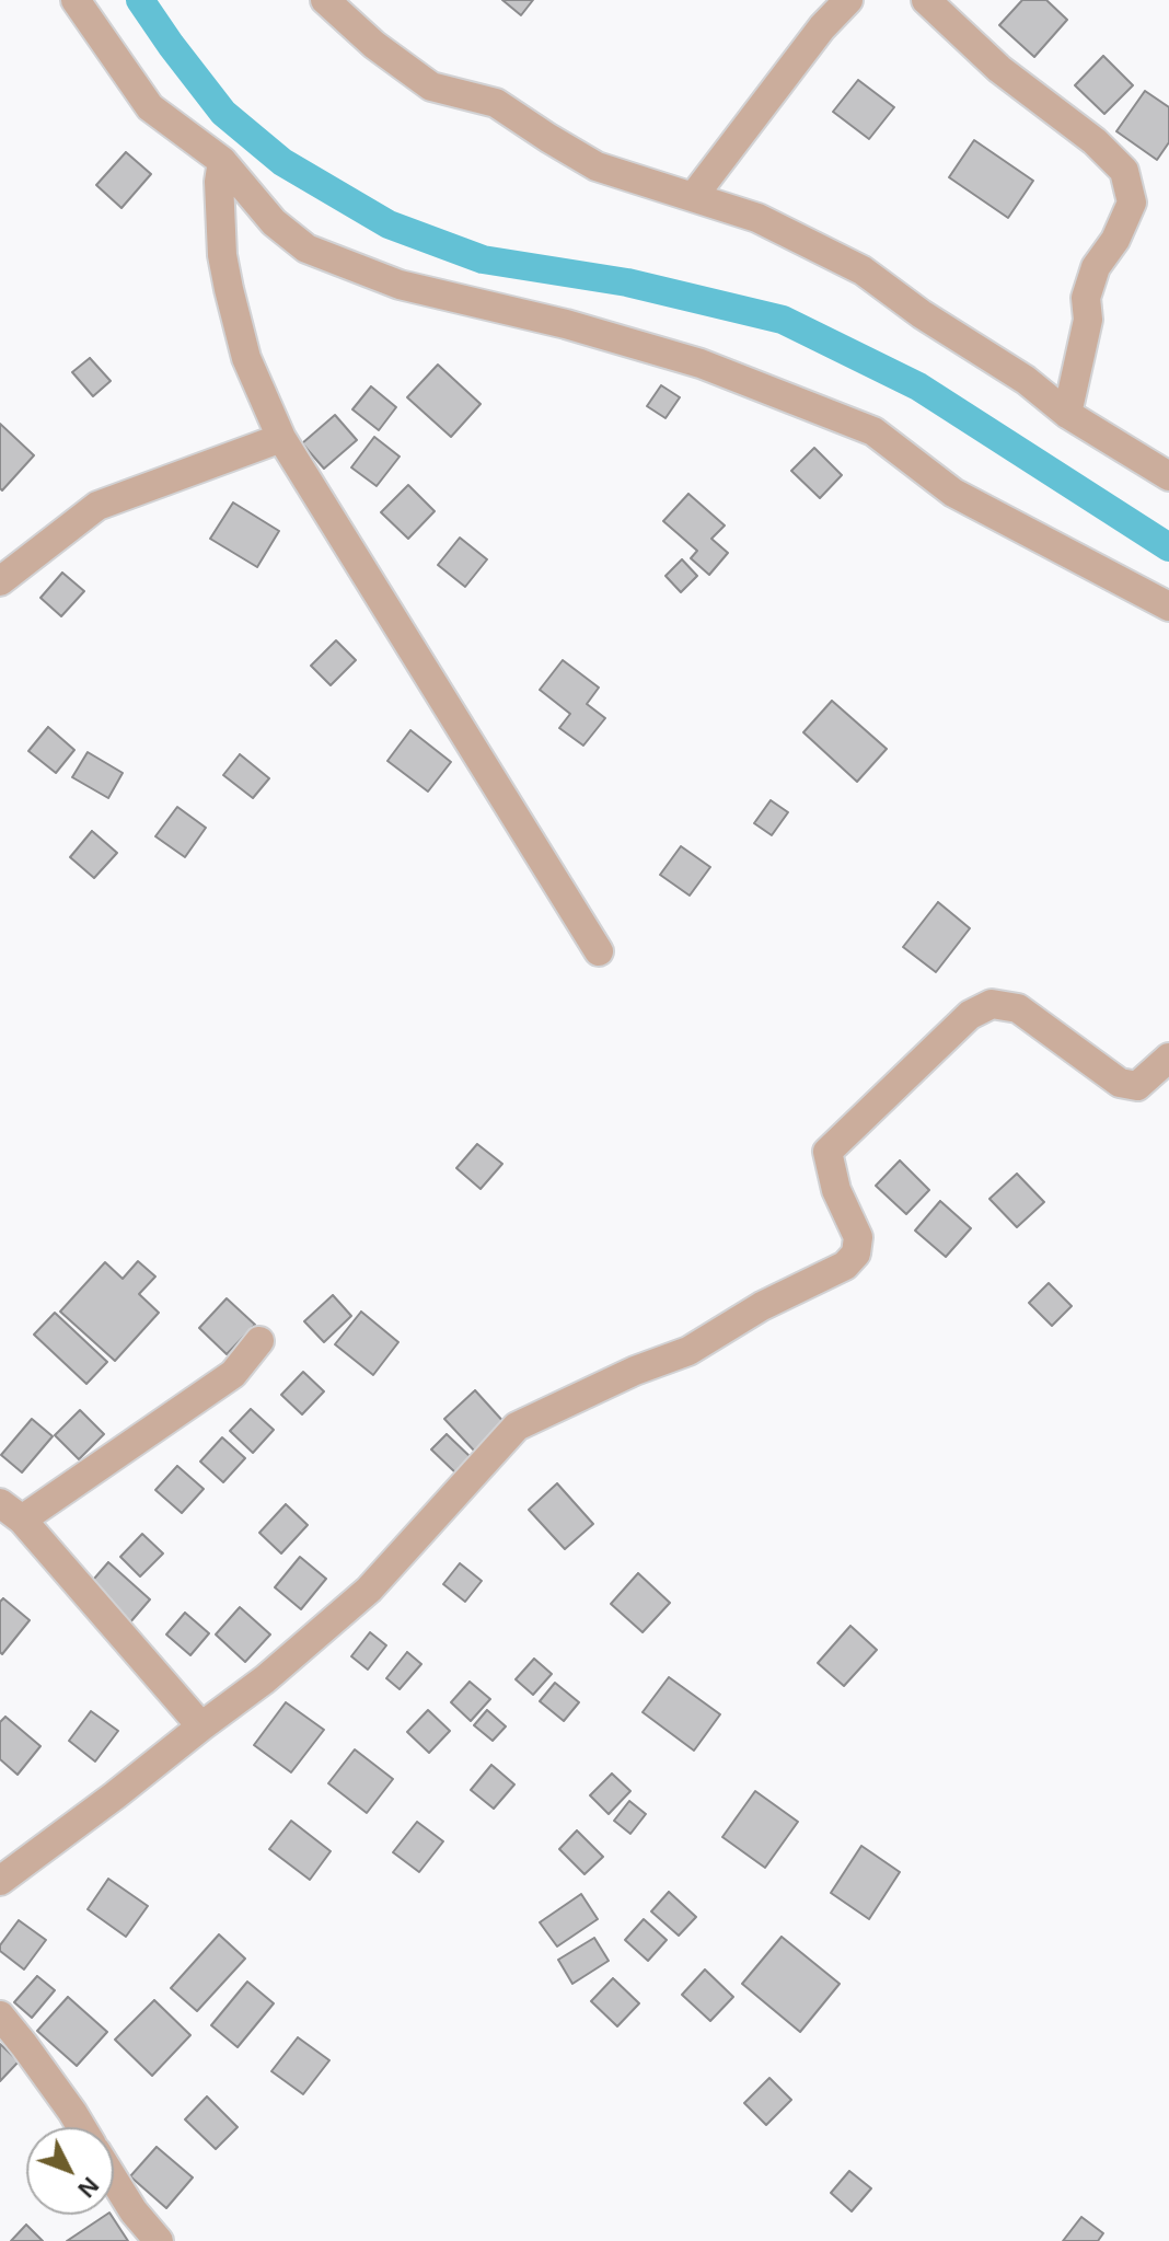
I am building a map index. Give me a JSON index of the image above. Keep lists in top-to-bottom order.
{
  "north": "bottom right"
}
